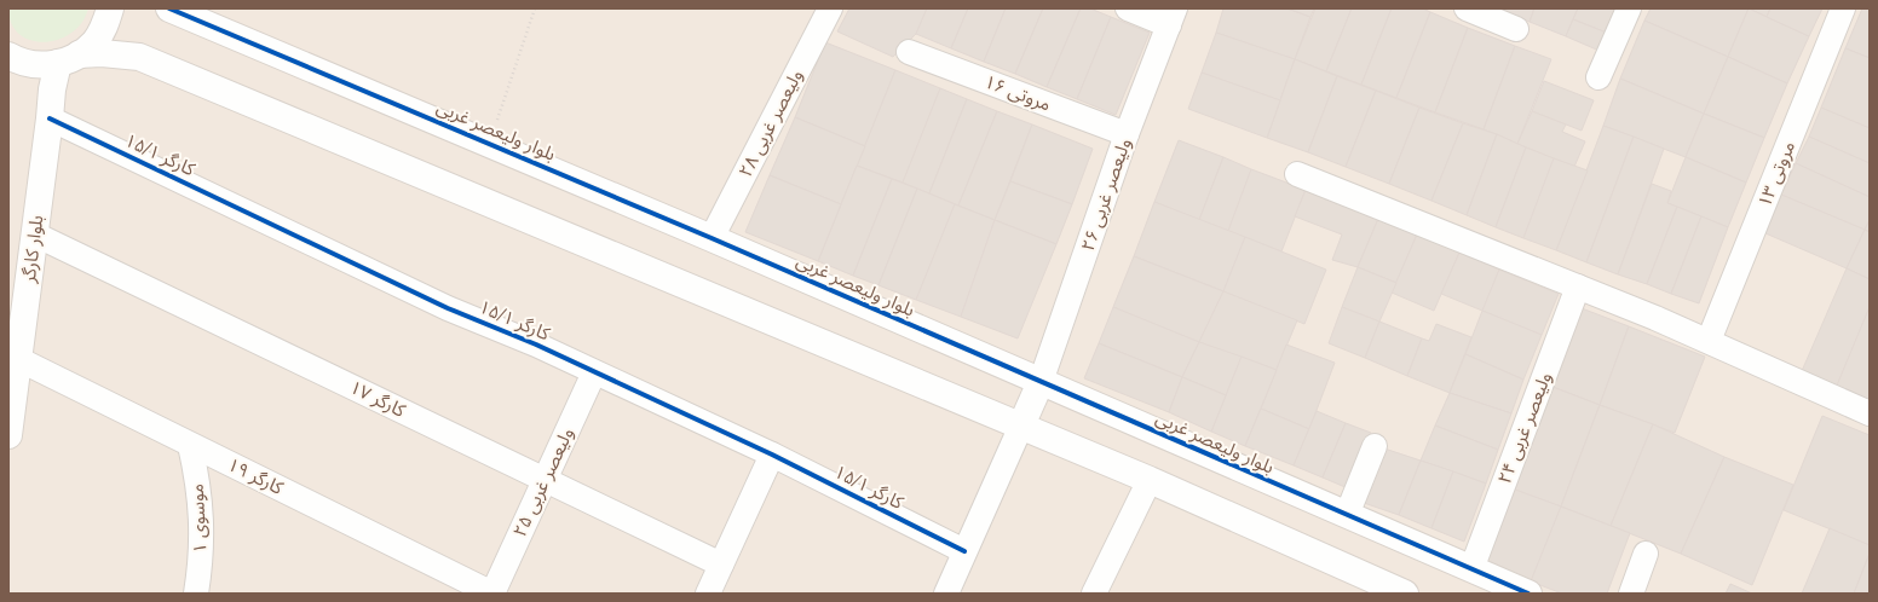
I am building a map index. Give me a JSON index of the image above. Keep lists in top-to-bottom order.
{
  "streets": {
    "street": [
      "مروتی ۱۶",
      "ولیعصر غربی ۲۸",
      "بلوار ولیعصر غربی",
      "کارگر ۱۵/۱",
      "مروتی ۱۳",
      "ولیعصر غربی ۲۶",
      "بلوار کارگر",
      "کارگر ۱۷",
      "ولیعصر غربی ۲۴",
      "کارگر ۱۹",
      "ولیعصر غربی ۲۵",
      "موسوی ۱"
    ]
  },
  "crossings": [
    ["مروتی ۱۶", "ولیعصر غربی ۲۶"],
    ["ولیعصر غربی ۲۸", "بلوار ولیعصر غربی"],
    ["بلوار ولیعصر غربی", "ولیعصر غربی ۲۶"],
    ["بلوار ولیعصر غربی", "ولیعصر غربی ۲۴"],
    ["کارگر ۱۵/۱", "بلوار کارگر"],
    ["کارگر ۱۵/۱", "ولیعصر غربی ۲۵"],
    ["بلوار کارگر", "کارگر ۱۷"],
    ["بلوار کارگر", "کارگر ۱۹"],
    ["کارگر ۱۷", "ولیعصر غربی ۲۵"],
    ["کارگر ۱۹", "ولیعصر غربی ۲۵"],
    ["کارگر ۱۹", "موسوی ۱"]
  ]
}
